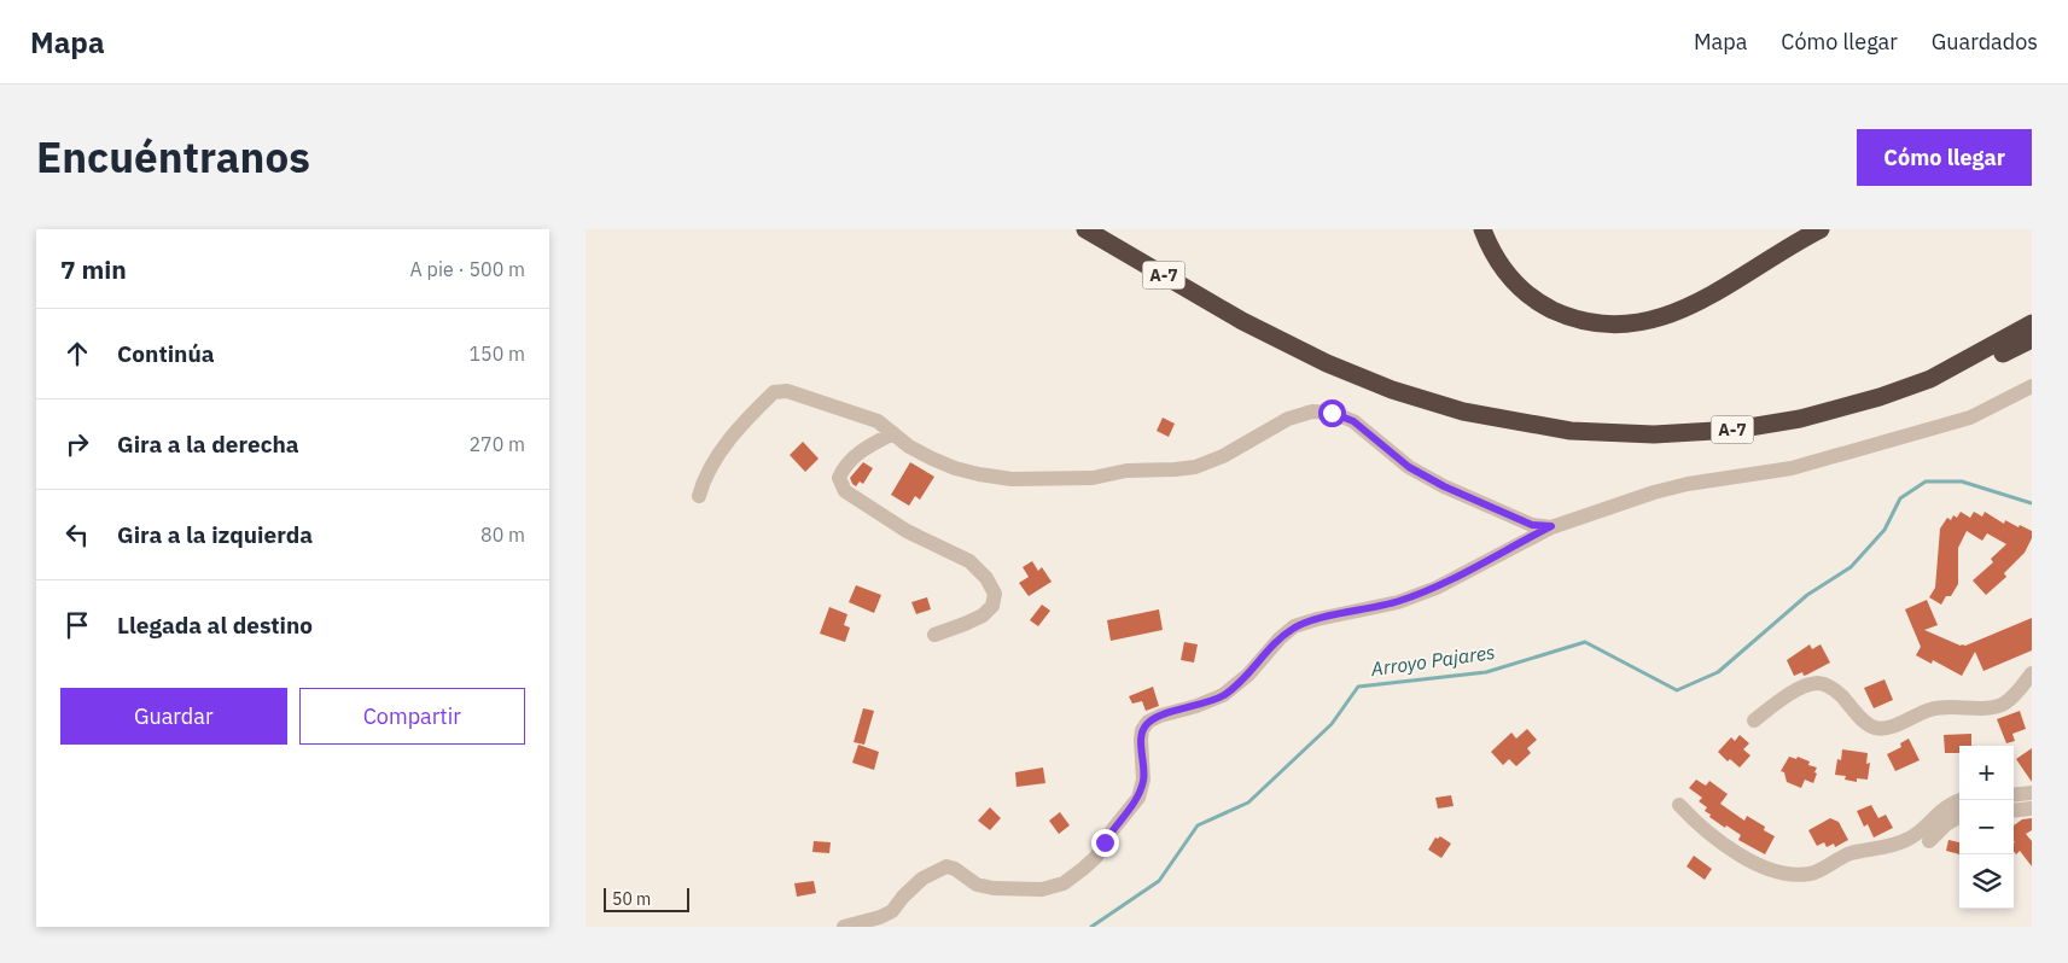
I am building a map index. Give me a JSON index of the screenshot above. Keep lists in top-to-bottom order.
{
  "streets": {
    "highway": ["A-7"]
  },
  "water": ["Arroyo Pajares"],
  "scale_bar": "50 m",
  "page": {
    "header": "Mapa",
    "nav": ["Mapa", "Cómo llegar", "Guardados"],
    "title": "Encuéntranos",
    "buttons": [
      "Cómo llegar",
      ["Guardar", "Compartir"]
    ],
    "heading": ["7 min", "A pie · 500 m"],
    "list": [
      ["Continúa", "150 m"],
      ["Gira a la derecha", "270 m"],
      ["Gira a la izquierda", "80 m"],
      "Llegada al destino"
    ],
    "map_buttons": ["+", "−"],
    "scale": "50 m"
  }
}
